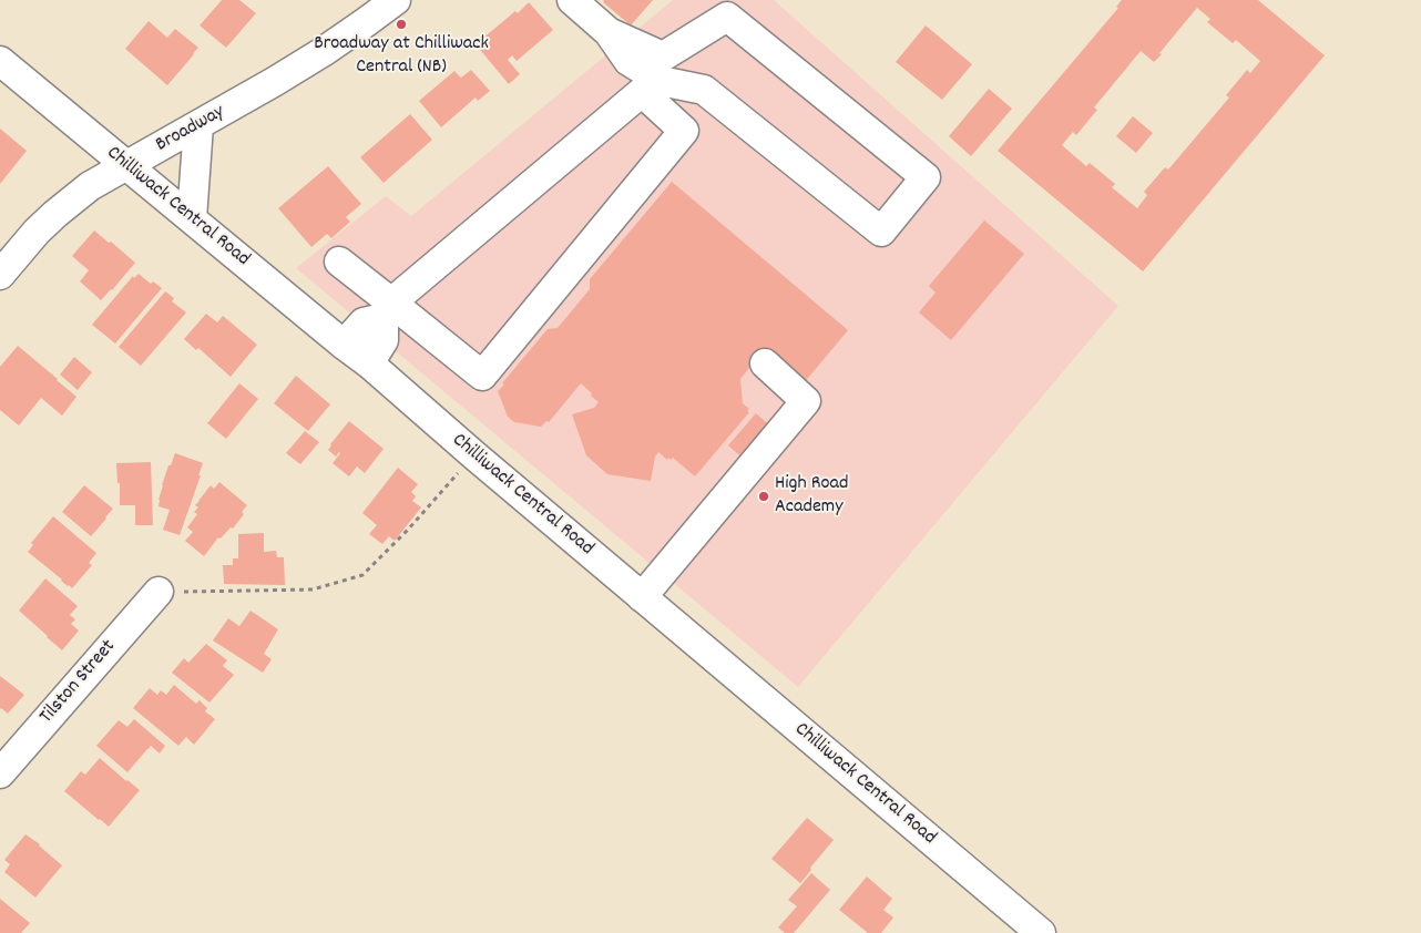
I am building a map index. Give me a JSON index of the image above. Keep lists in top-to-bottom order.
{
  "streets": {
    "street": ["Broadway", "Chilliwack Central Road", "Tilston Street"]
  },
  "crossings": [
    ["Broadway", "Chilliwack Central Road"]
  ],
  "places": ["Broadway at Chilliwack Central (NB)", "High Road Academy"]
}
